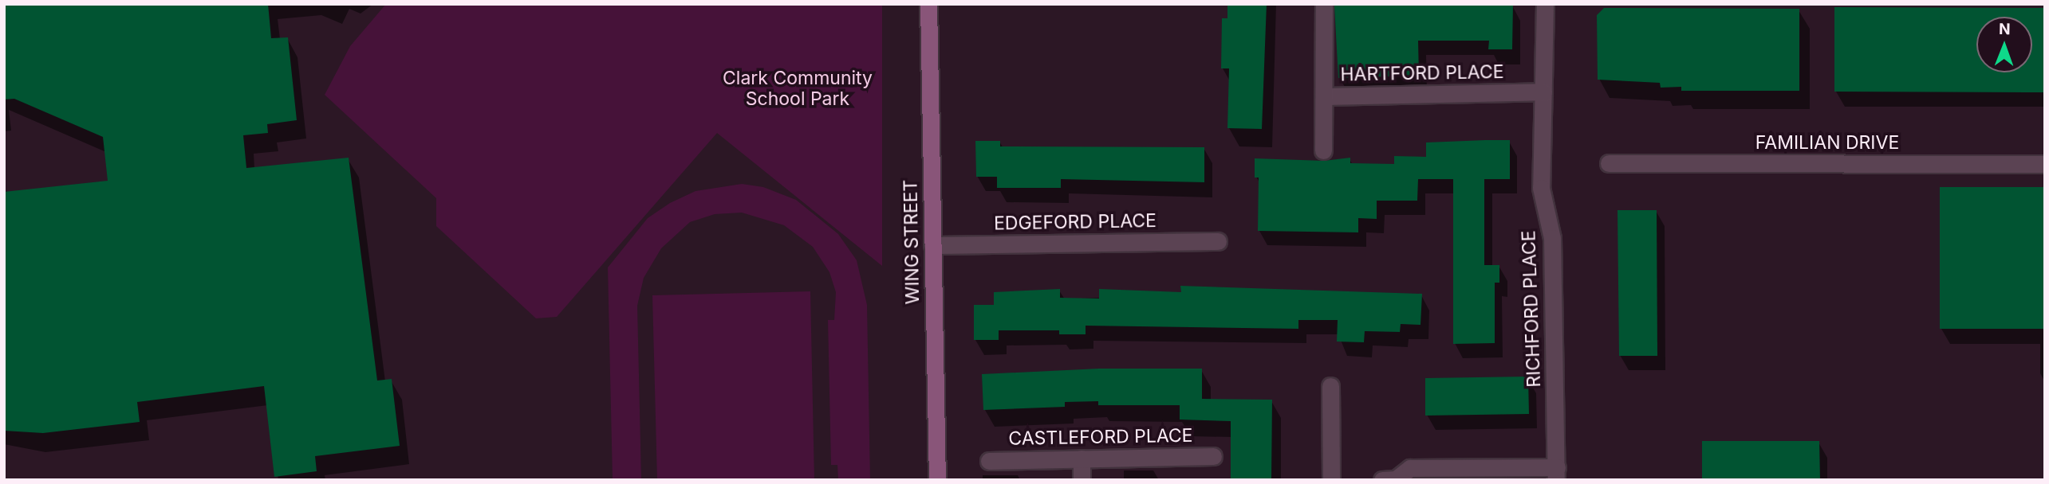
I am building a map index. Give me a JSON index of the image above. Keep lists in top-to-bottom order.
{
  "streets": {
    "street": [
      "HARTFORD PLACE",
      "FAMILIAN DRIVE",
      "EDGEFORD PLACE",
      "WING STREET",
      "RICHFORD PLACE",
      "CASTLEFORD PLACE"
    ]
  },
  "crossings": [
    ["HARTFORD PLACE", "RICHFORD PLACE"],
    ["EDGEFORD PLACE", "WING STREET"]
  ],
  "parks": ["Clark Community School Park"],
  "north": "top"
}
